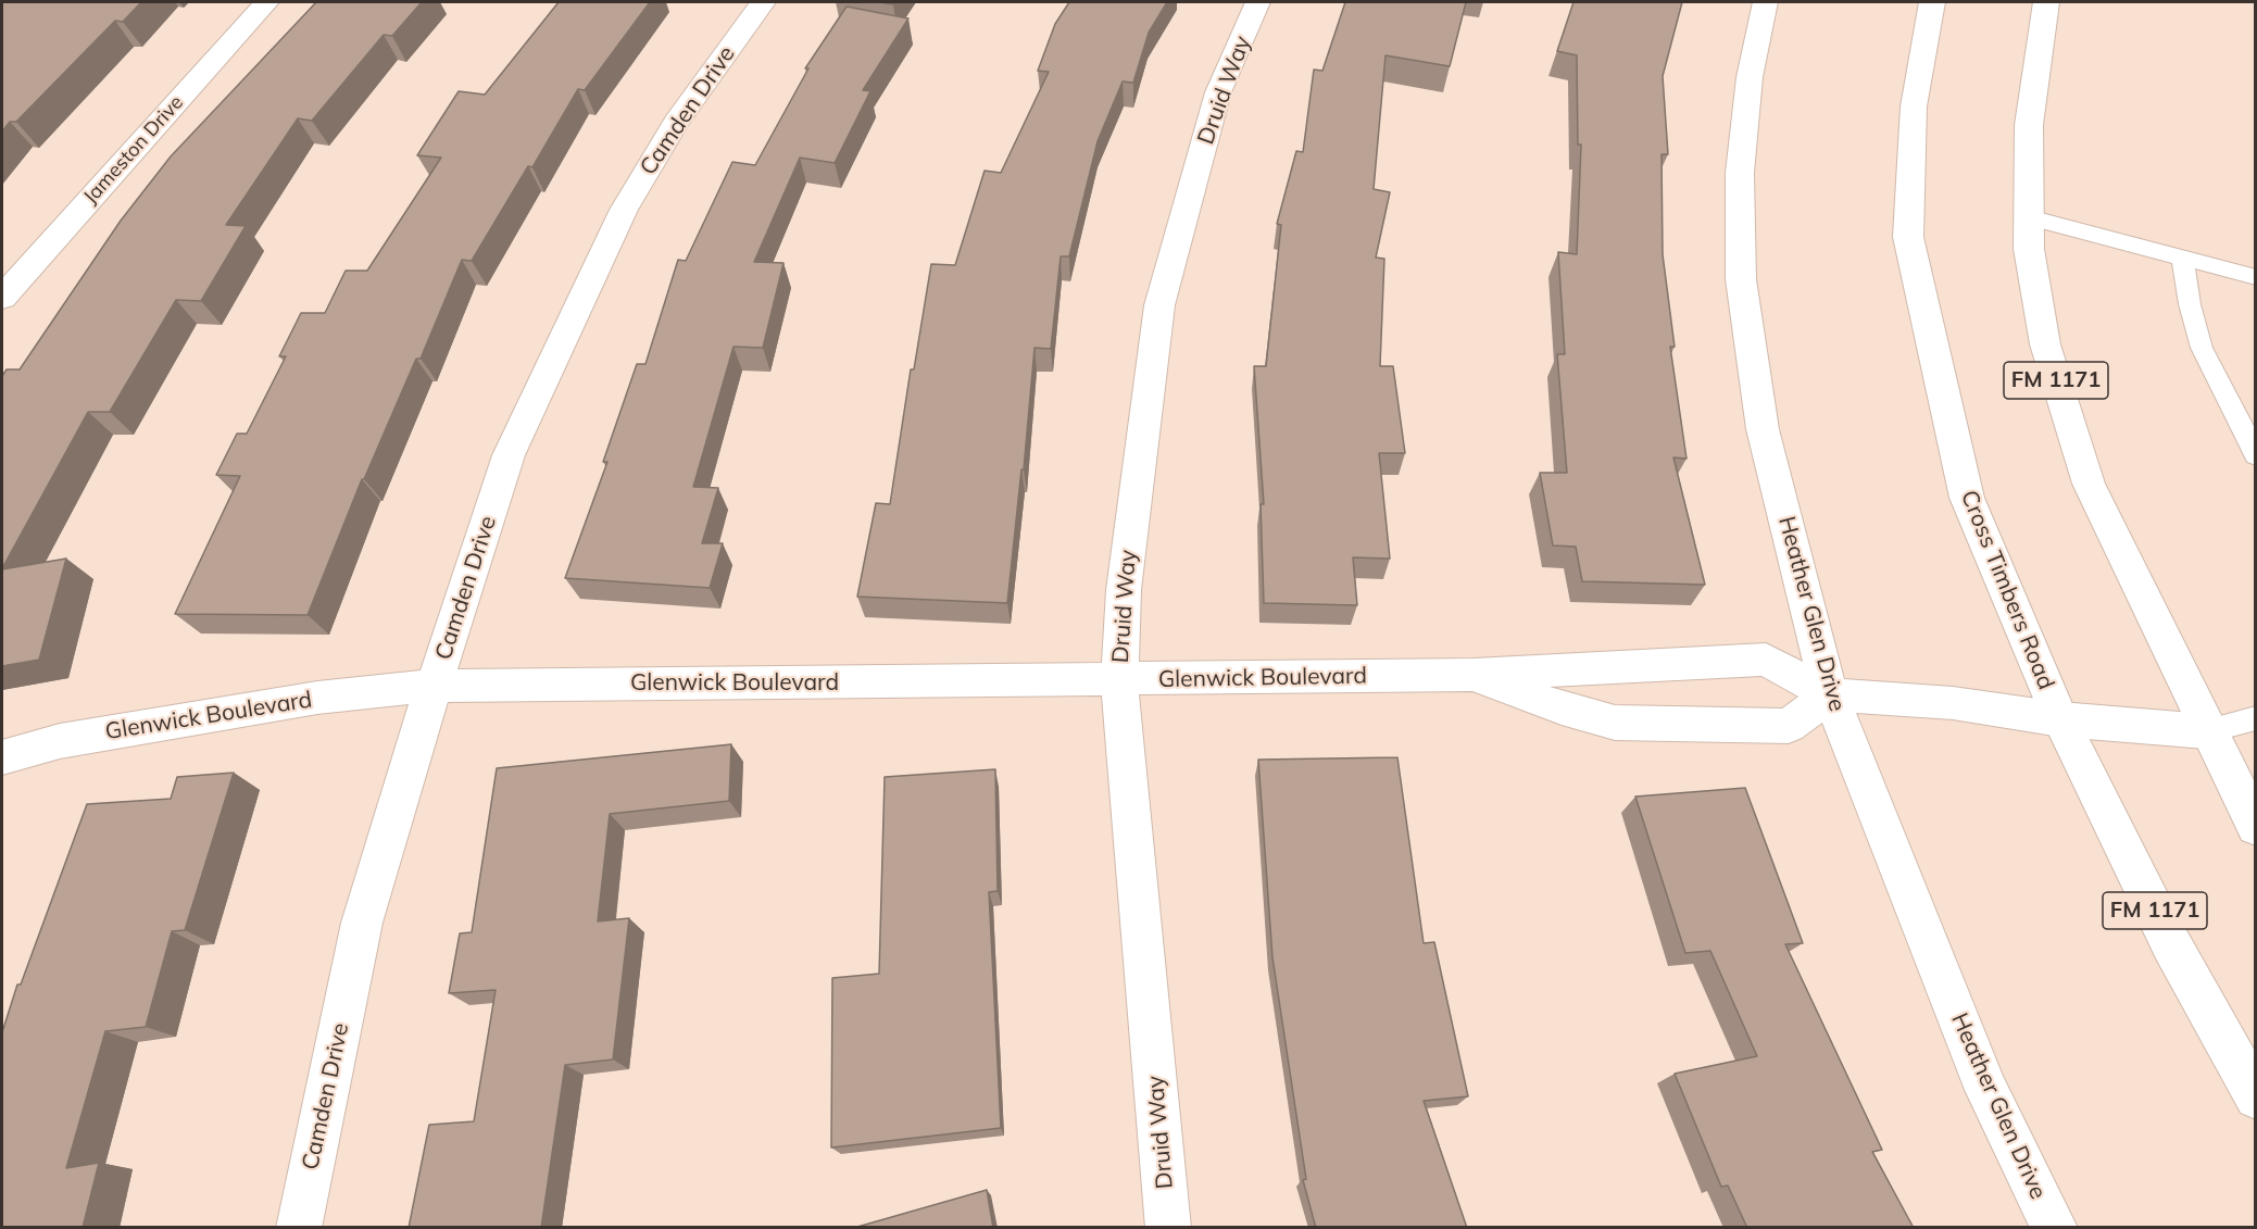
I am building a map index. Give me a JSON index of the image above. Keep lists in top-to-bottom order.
{
  "streets": {
    "street": [
      "Druid Way",
      "Camden Drive",
      "Jameston Drive",
      "FM 1171",
      "Cross Timbers Road",
      "Heather Glen Drive",
      "Glenwick Boulevard"
    ]
  },
  "crossings": [
    ["Druid Way", "Glenwick Boulevard"],
    ["Camden Drive", "Glenwick Boulevard"],
    ["FM 1171", "Glenwick Boulevard"],
    ["Cross Timbers Road", "Glenwick Boulevard"],
    ["Heather Glen Drive", "Glenwick Boulevard"]
  ]
}
